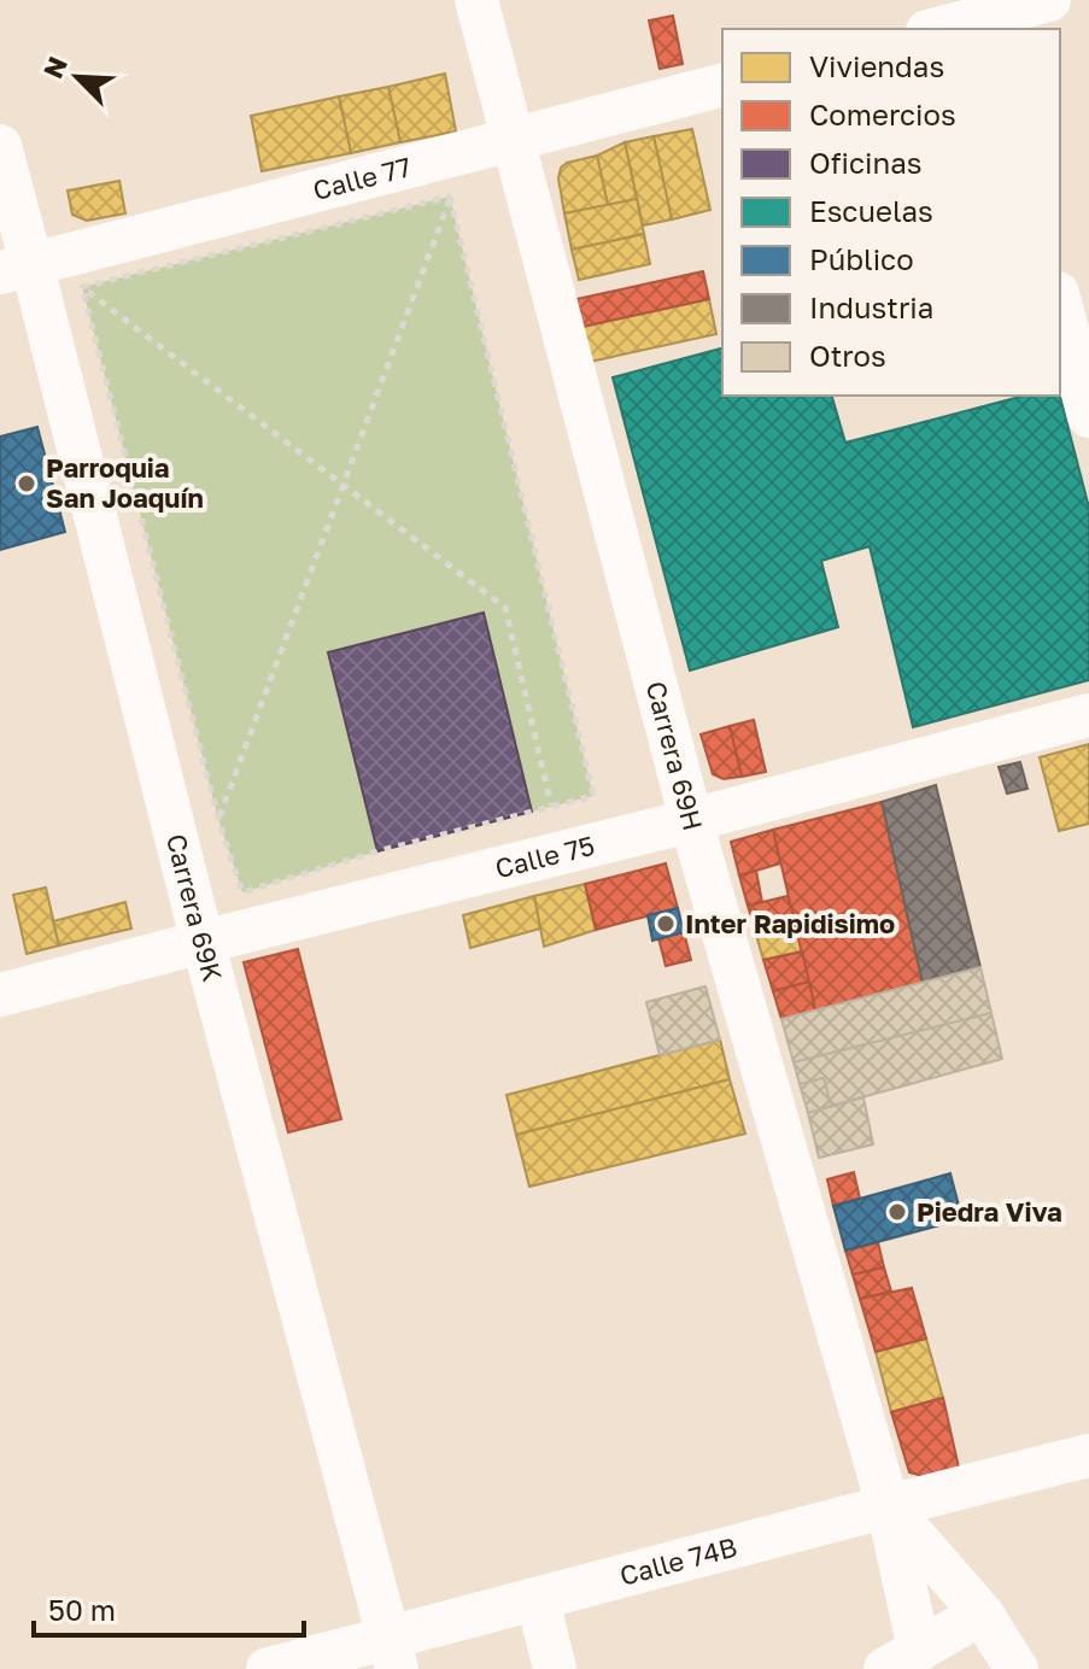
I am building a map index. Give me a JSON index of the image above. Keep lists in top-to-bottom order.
{
  "streets": {
    "street": [
      "Calle 77",
      "Carrera 69H",
      "Calle 75",
      "Carrera 69K",
      "Calle 74B"
    ]
  },
  "crossings": [
    ["Calle 77", "Carrera 69H"],
    ["Calle 77", "Carrera 69K"],
    ["Carrera 69H", "Calle 75"],
    ["Carrera 69H", "Calle 74B"],
    ["Calle 75", "Carrera 69K"],
    ["Carrera 69K", "Calle 74B"]
  ],
  "places": ["Parroquia San Joaquín", "Inter Rapidisimo", "Piedra Viva"],
  "legend": [
    "Viviendas",
    "Comercios",
    "Oficinas",
    "Escuelas",
    "Público",
    "Industria",
    "Otros"
  ],
  "scale_bar": "50 m",
  "north": "top left"
}
